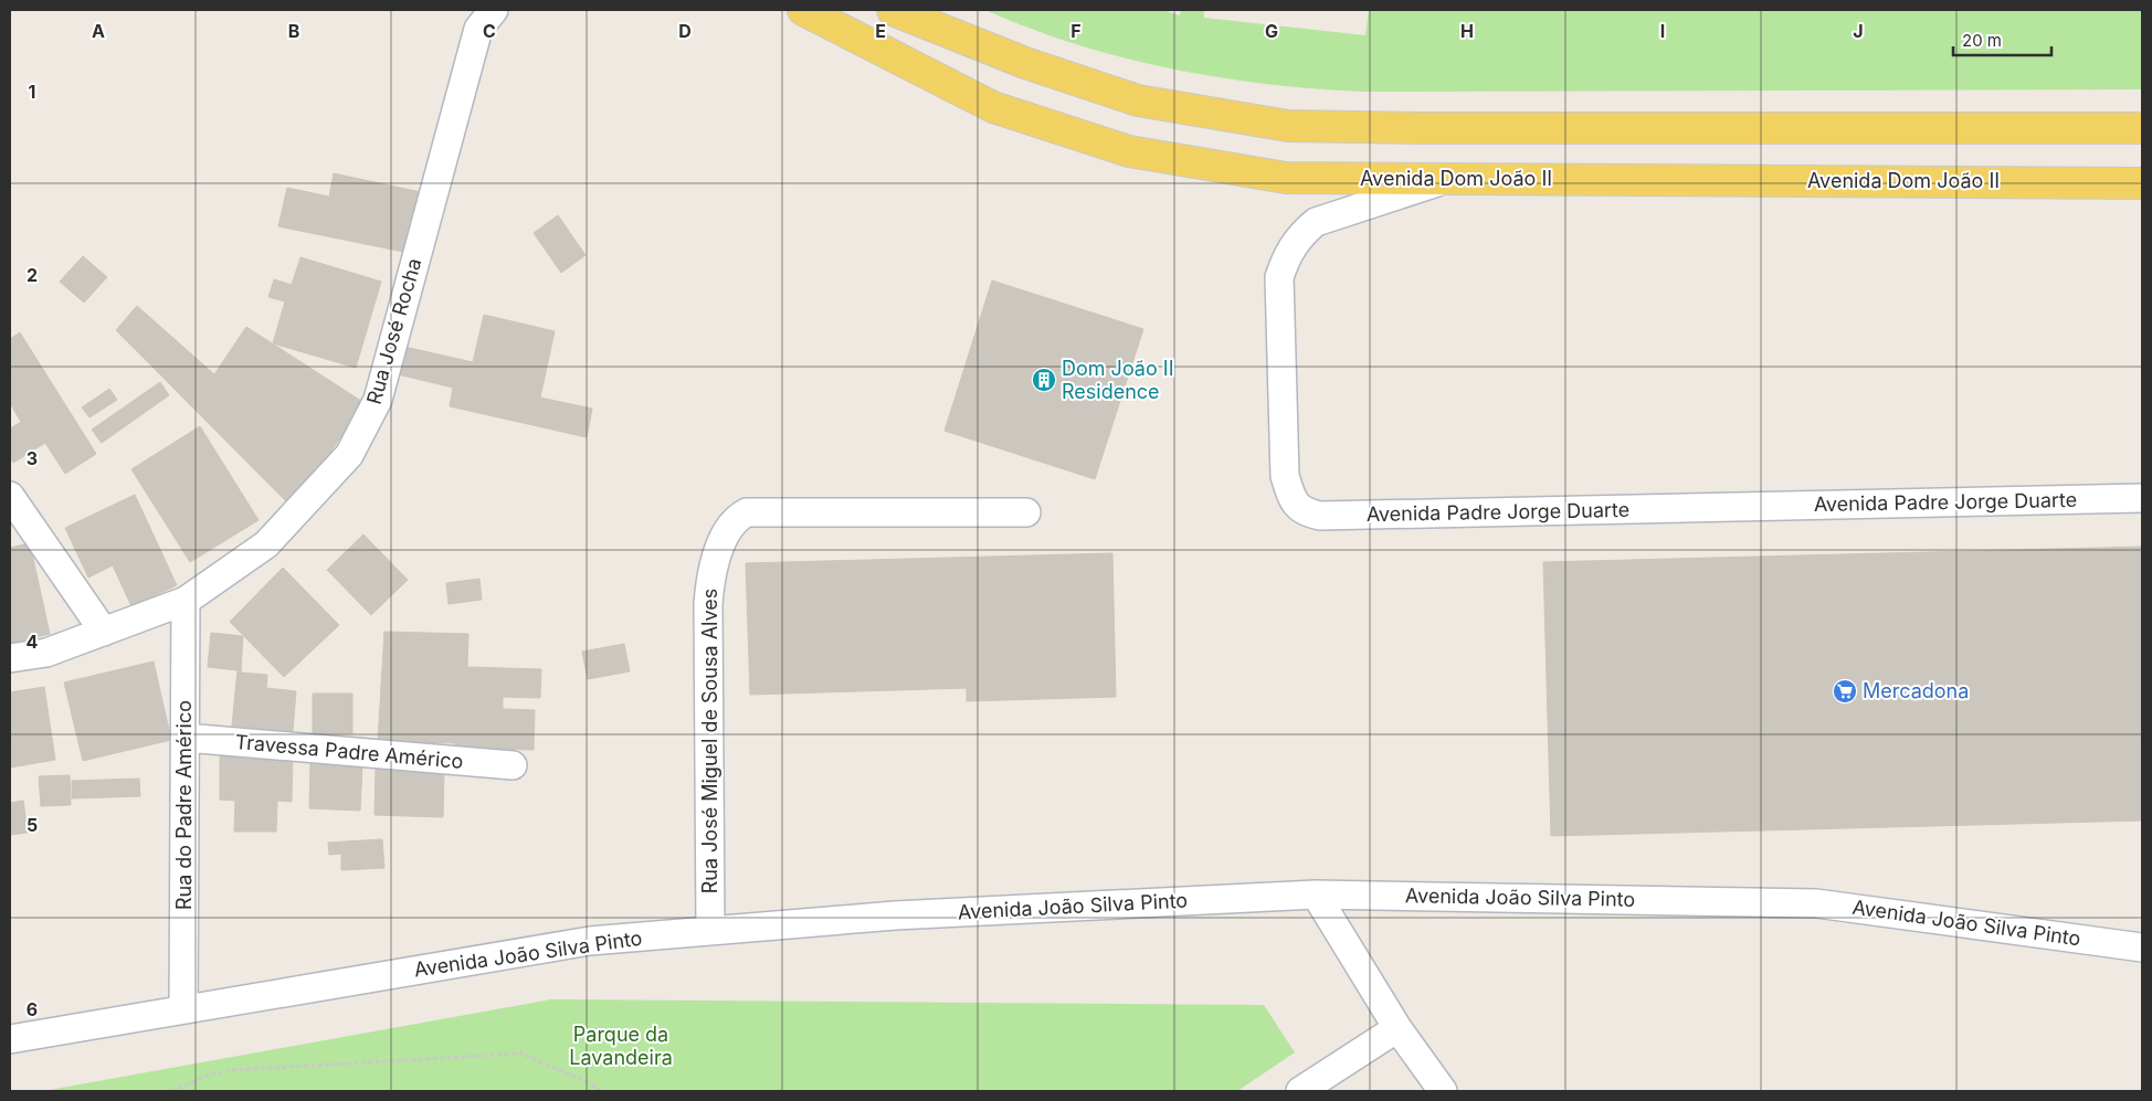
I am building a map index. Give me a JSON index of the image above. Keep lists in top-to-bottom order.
{
  "streets": {
    "main road": ["Avenida Dom João II"],
    "street": [
      "Rua José Rocha",
      "Avenida Padre Jorge Duarte",
      "Rua José Miguel de Sousa Alves",
      "Travessa Padre Américo",
      "Rua do Padre Américo",
      "Avenida João Silva Pinto"
    ]
  },
  "crossings": [
    ["Avenida Dom João II", "Avenida Padre Jorge Duarte"],
    ["Rua José Rocha", "Rua do Padre Américo"],
    ["Rua José Miguel de Sousa Alves", "Avenida João Silva Pinto"],
    ["Travessa Padre Américo", "Rua do Padre Américo"],
    ["Rua do Padre Américo", "Avenida João Silva Pinto"]
  ],
  "parks": ["Parque da Lavandeira"],
  "places": {
    "building": ["Dom João II Residence"],
    "supermarket": ["Mercadona"]
  },
  "scale_bar": "20 m",
  "grid": {
    "columns": [
      "A",
      "B",
      "C",
      "D",
      "E",
      "F",
      "G",
      "H",
      "I",
      "J"
    ],
    "rows": [
      "1",
      "2",
      "3",
      "4",
      "5",
      "6"
    ]
  }
}
